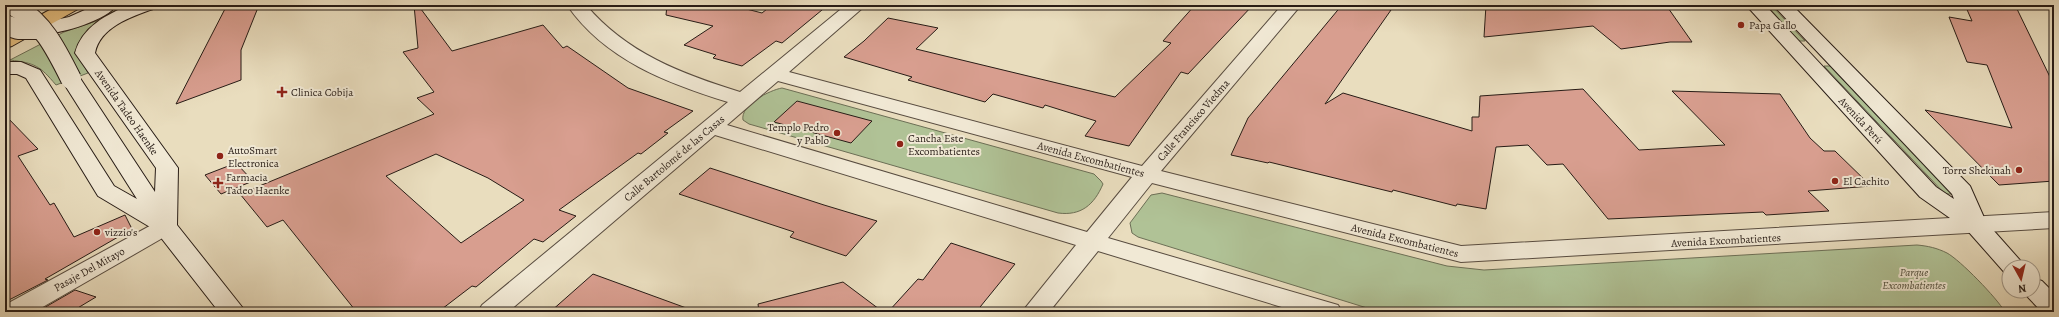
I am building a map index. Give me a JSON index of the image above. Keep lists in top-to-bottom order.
{
  "streets": {
    "street": [
      "Avenida Tadeo Haenke",
      "Calle Francisco Viedma",
      "Avenida Perú",
      "Calle Bartolomé de las Casas",
      "Avenida Excombatientes",
      "Pasaje Del Mitayo"
    ]
  },
  "crossings": [
    ["Avenida Tadeo Haenke", "Pasaje Del Mitayo"],
    ["Calle Francisco Viedma", "Avenida Excombatientes"],
    ["Avenida Perú", "Avenida Excombatientes"],
    ["Calle Bartolomé de las Casas", "Avenida Excombatientes"]
  ],
  "parks": ["Parque Excombatientes"],
  "places": {
    "other": [
      "Papa Gallo",
      "Templo Pedro y Pablo",
      "Cancha Este Excombatientes",
      "AutoSmart Electronica",
      "Torre Shekinah",
      "El Cachito",
      "vizzio's"
    ],
    "health": ["Clinica Cobija", "Farmacia Tadeo Haenke"]
  },
  "north": "bottom"
}
